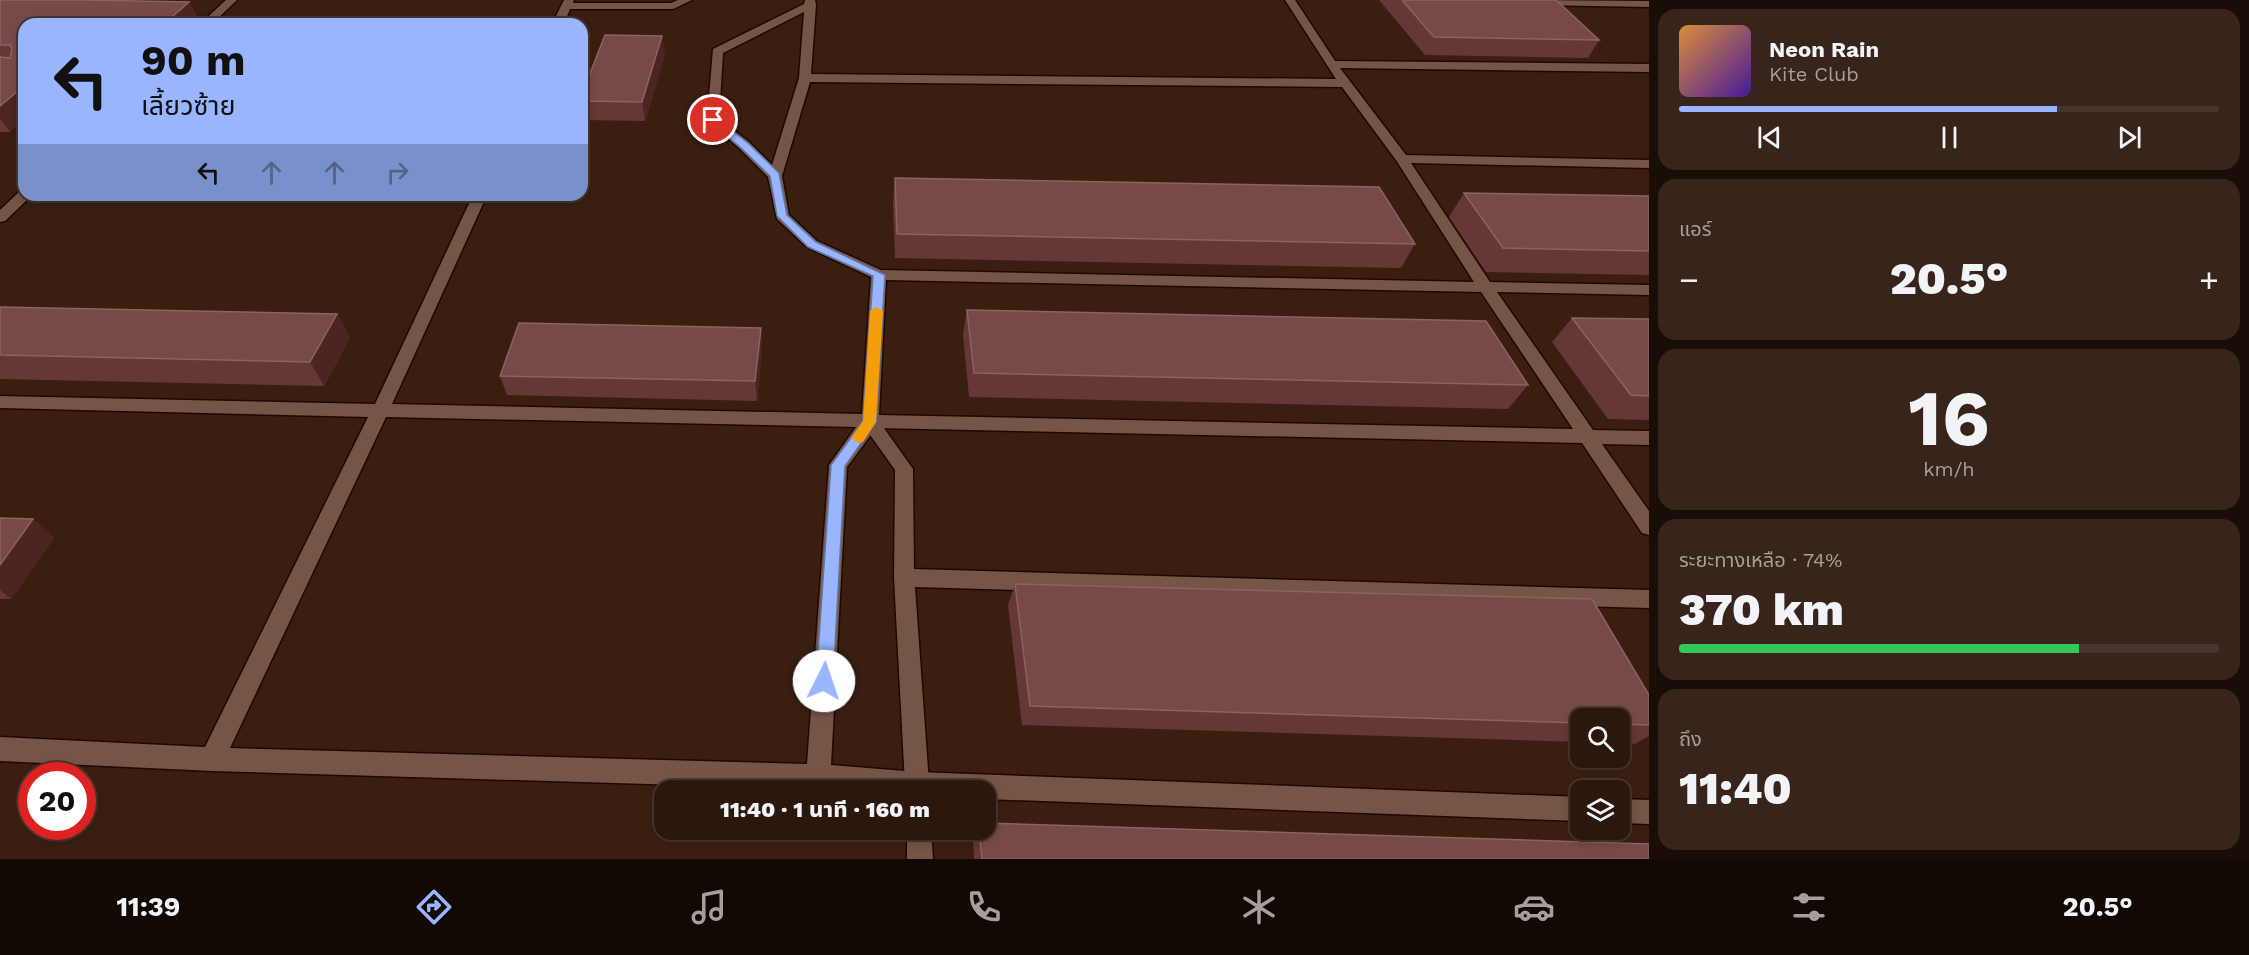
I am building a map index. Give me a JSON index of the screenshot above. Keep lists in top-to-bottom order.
{
  "page": {
    "turn": ["90 m", "เลี้ยวซ้าย"],
    "song": ["Neon Rain", "Kite Club"],
    "tile": [
      "แอร์",
      ["16", "km/h"],
      ["ระยะทางเหลือ · 74%", "370 km"],
      ["ถึง", "11:40"]
    ],
    "heat": ["−", "20.5°", "+"],
    "limit": "20",
    "trip": "11:40 · 1 นาที · 160 m",
    "tabs": ["11:39", "20.5°"]
  }
}
